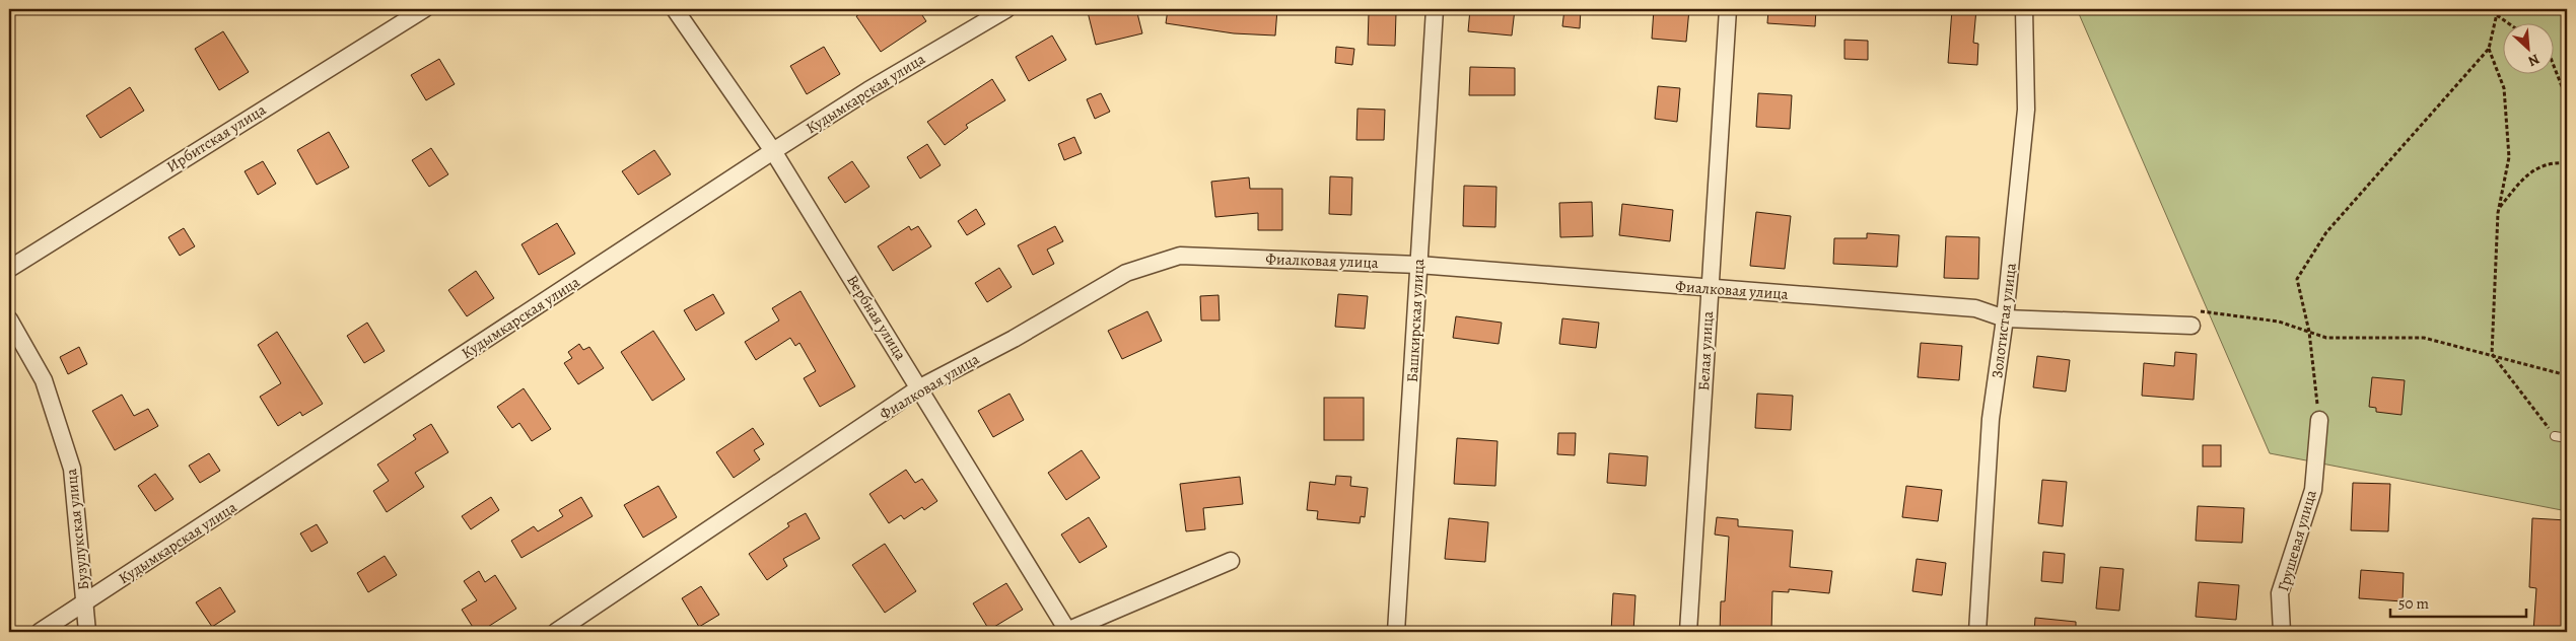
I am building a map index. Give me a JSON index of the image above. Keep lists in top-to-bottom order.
{
  "streets": {
    "street": [
      "Кудымкарская улица",
      "Ирбитская улица",
      "Фиалковая улица",
      "Вербная улица",
      "Башкирская улица",
      "Золотистая улица",
      "Белая улица",
      "Бузулукская улица",
      "Грушевая улица"
    ]
  },
  "crossings": [
    ["Кудымкарская улица", "Вербная улица"],
    ["Кудымкарская улица", "Бузулукская улица"],
    ["Фиалковая улица", "Вербная улица"],
    ["Фиалковая улица", "Башкирская улица"],
    ["Фиалковая улица", "Золотистая улица"],
    ["Фиалковая улица", "Белая улица"]
  ],
  "scale_bar": "50 m",
  "north": "bottom right"
}
